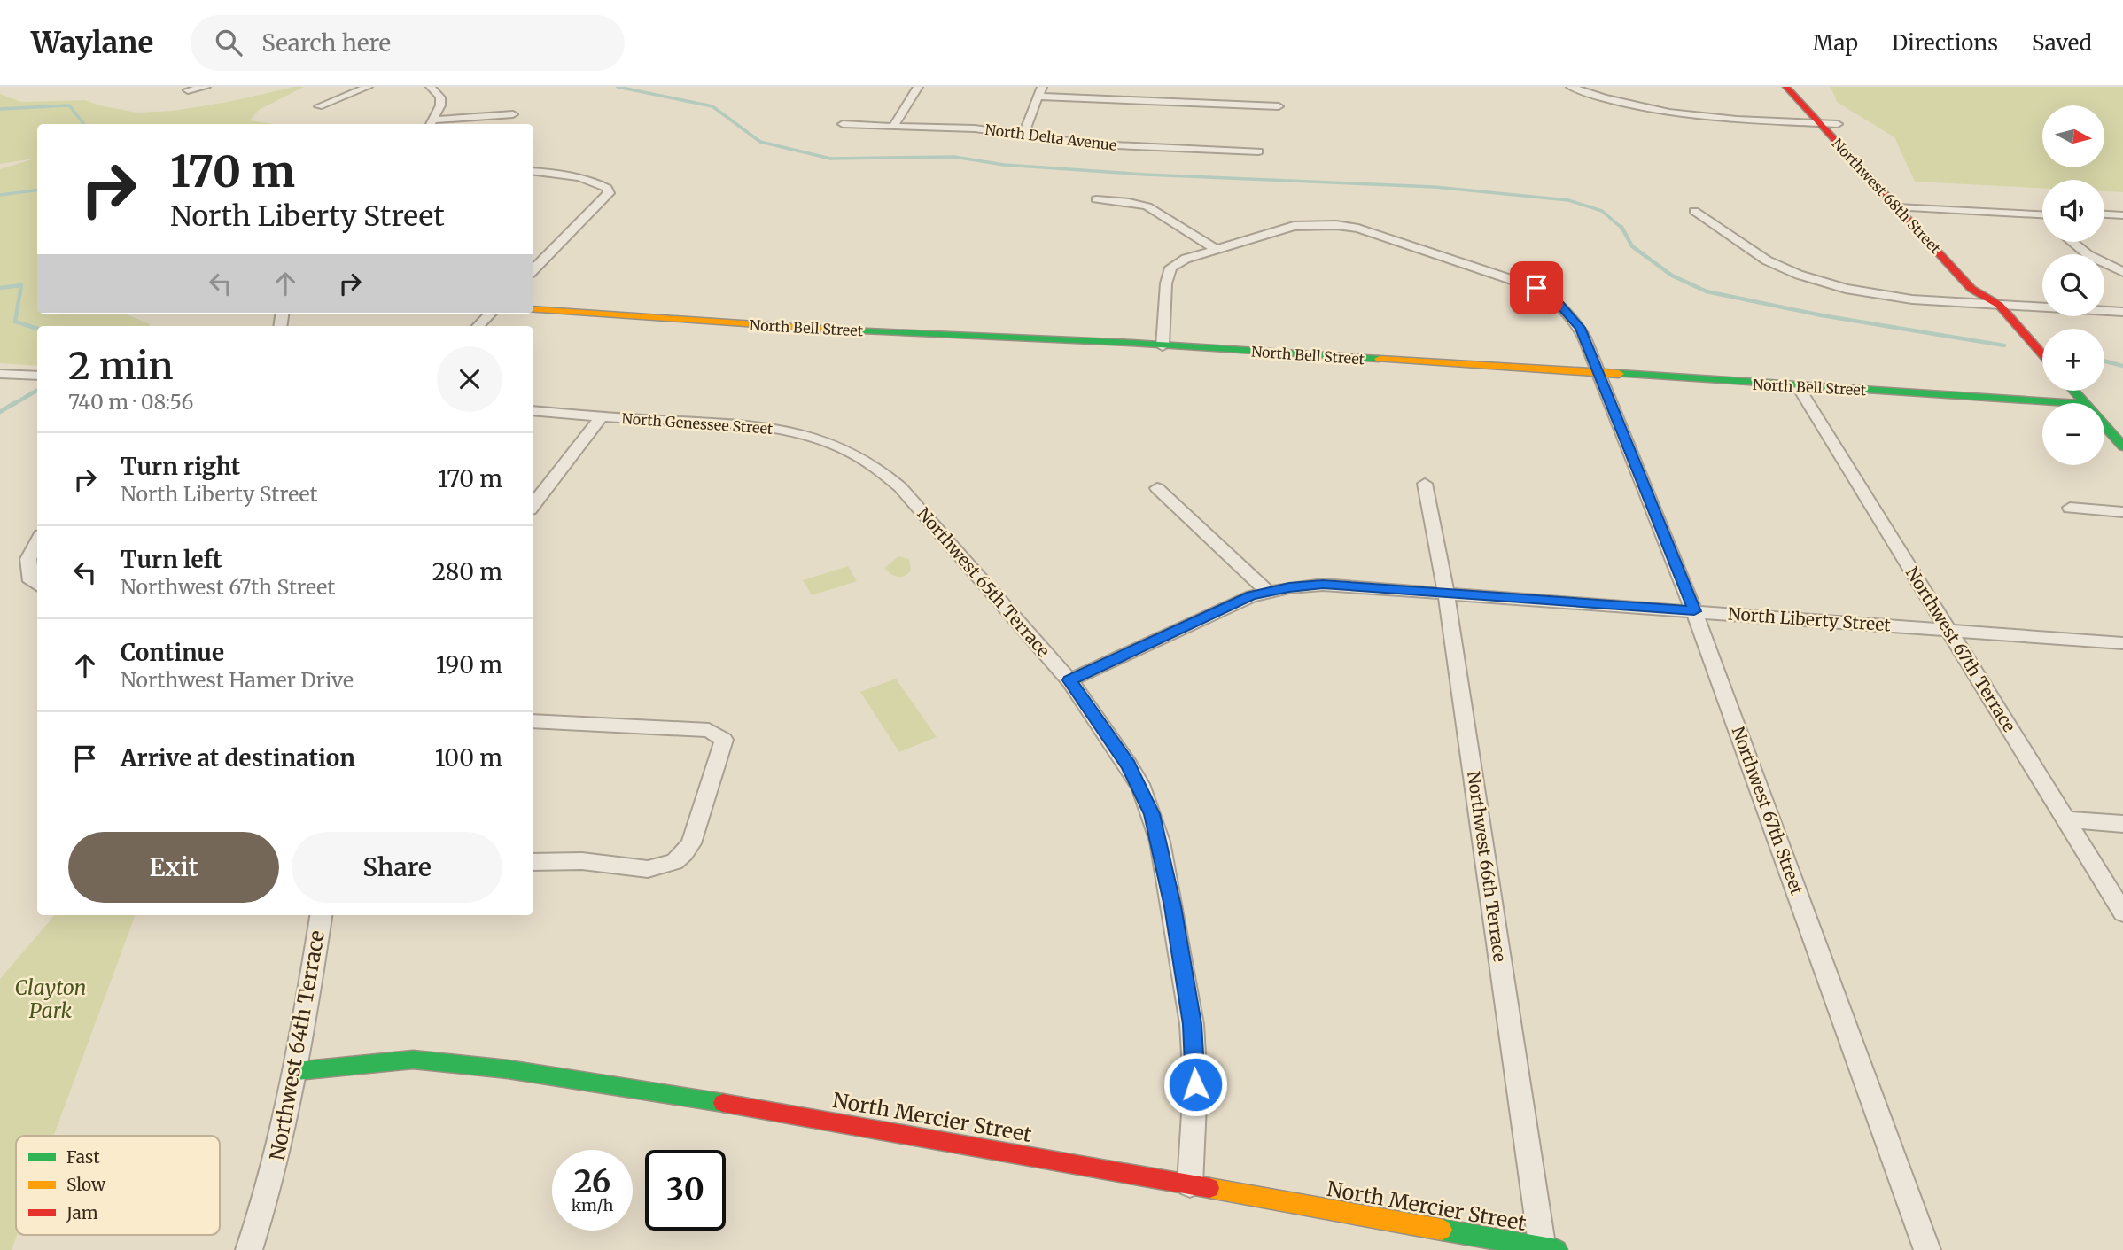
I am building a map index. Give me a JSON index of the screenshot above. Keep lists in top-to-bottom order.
{
  "streets": {
    "street": [
      "North Delta Avenue",
      "Northwest 68th Street",
      "North Bell Street",
      "North Genessee Street",
      "Northwest 65th Terrace",
      "North Liberty Street",
      "Northwest 67th Terrace",
      "Northwest 67th Street",
      "Northwest 66th Terrace",
      "Northwest 64th Terrace",
      "North Mercier Street"
    ]
  },
  "crossings": [
    ["North Bell Street", "Northwest 67th Terrace"],
    ["North Bell Street", "Northwest 67th Street"],
    ["North Genessee Street", "Northwest 65th Terrace"],
    ["Northwest 65th Terrace", "North Liberty Street"],
    ["Northwest 65th Terrace", "North Mercier Street"],
    ["North Liberty Street", "Northwest 67th Terrace"],
    ["North Liberty Street", "Northwest 67th Street"],
    ["North Liberty Street", "Northwest 66th Terrace"],
    ["Northwest 66th Terrace", "North Mercier Street"],
    ["Northwest 64th Terrace", "North Mercier Street"]
  ],
  "parks": ["Clayton Park"],
  "legend": ["Fast", "Slow", "Jam"],
  "north": "right",
  "page": {
    "header": "Waylane",
    "search": "Search here",
    "nav": ["Map", "Directions", "Saved"],
    "map_buttons": ["+", "−"],
    "turn": ["170 m", "North Liberty Street"],
    "heading": ["2 min", "740 m · 08:56"],
    "list": [
      {
        "name": "Turn right",
        "note": "North Liberty Street",
        "value": "170 m"
      },
      {
        "name": "Turn left",
        "note": "Northwest 67th Street",
        "value": "280 m"
      },
      {
        "name": "Continue",
        "note": "Northwest Hamer Drive",
        "value": "190 m"
      },
      {
        "name": "Arrive at destination",
        "value": "100 m"
      }
    ],
    "buttons": ["Exit", "Share"],
    "speed": "26 km/h",
    "limit": "30"
  }
}
